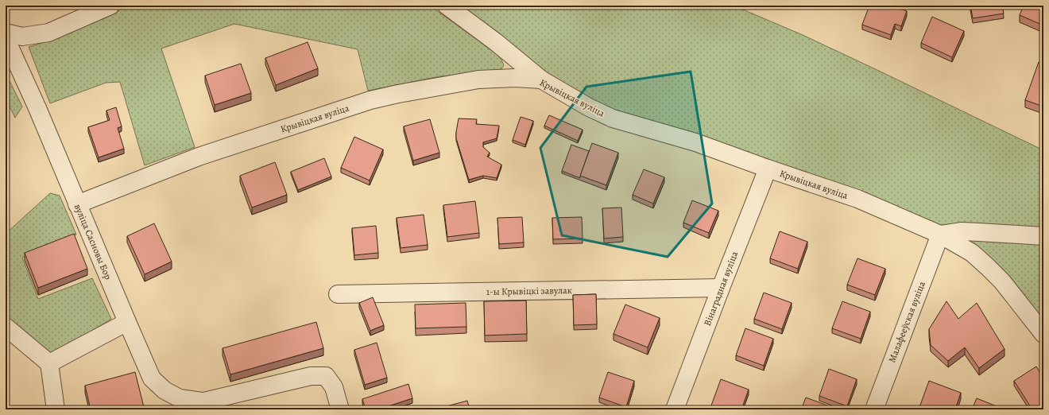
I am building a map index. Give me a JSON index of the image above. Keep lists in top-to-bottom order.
{
  "streets": {
    "street": [
      "Крывіцкая вуліца",
      "вуліца Сасновы Бор",
      "Вінаградная вуліца",
      "1-ы Крывіцкі завулак",
      "Малафееўская вуліца"
    ]
  },
  "crossings": [
    ["Крывіцкая вуліца", "вуліца Сасновы Бор"],
    ["Крывіцкая вуліца", "Вінаградная вуліца"],
    ["Крывіцкая вуліца", "Малафееўская вуліца"],
    ["Вінаградная вуліца", "1-ы Крывіцкі завулак"]
  ]
}
